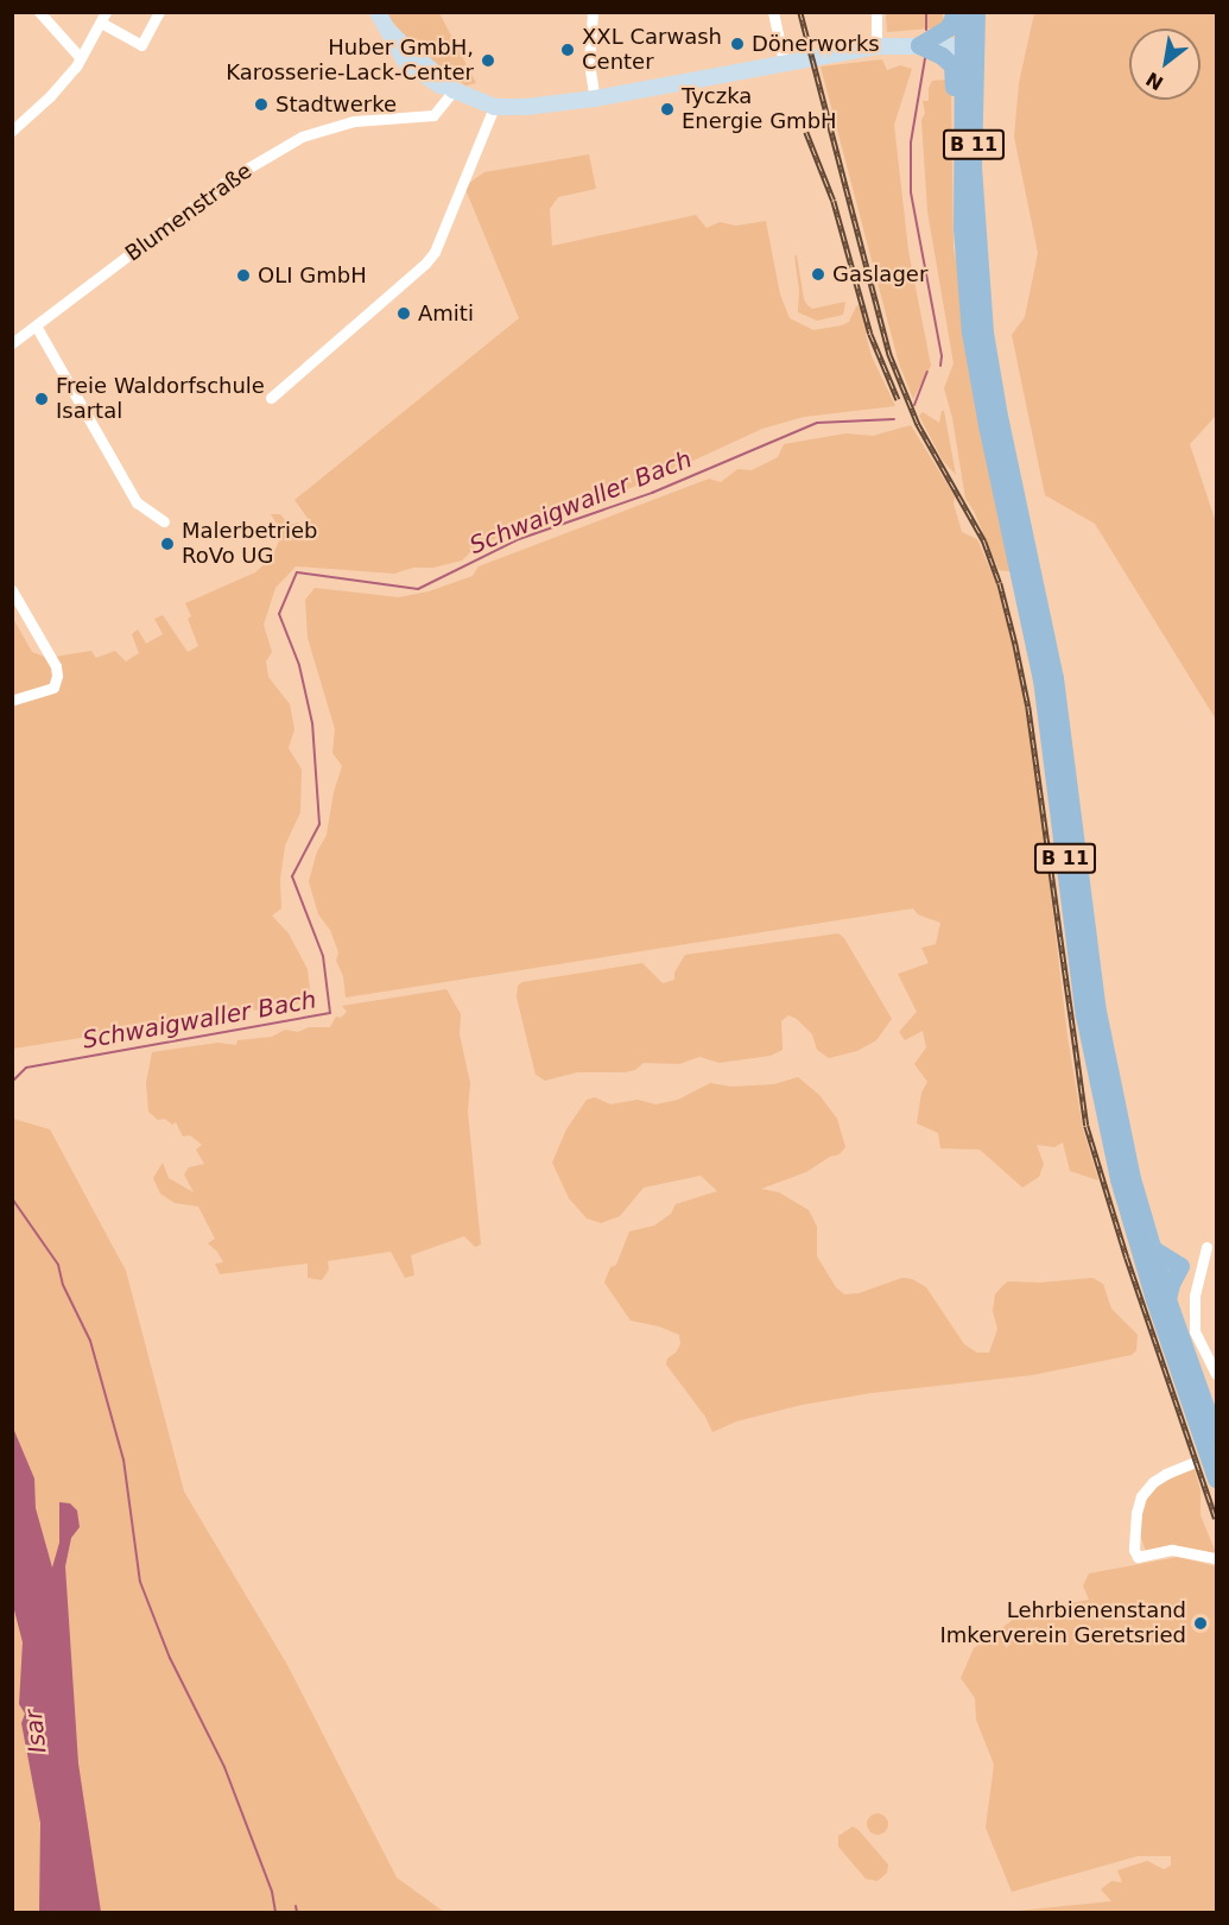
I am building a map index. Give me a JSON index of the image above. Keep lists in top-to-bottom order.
{
  "streets": {
    "main road": ["B 11"],
    "street": ["Blumenstraße"]
  },
  "water": ["Schwaigwaller Bach", "Isar"],
  "places": [
    "Dönerworks",
    "XXL Carwash Center",
    "Huber GmbH, Karosserie-Lack-Center",
    "Stadtwerke",
    "Tyczka Energie GmbH",
    "Gaslager",
    "OLI GmbH",
    "Amiti",
    "Freie Waldorfschule Isartal",
    "Malerbetrieb RoVo UG",
    "Lehrbienenstand Imkerverein Geretsried"
  ],
  "north": "bottom left"
}
